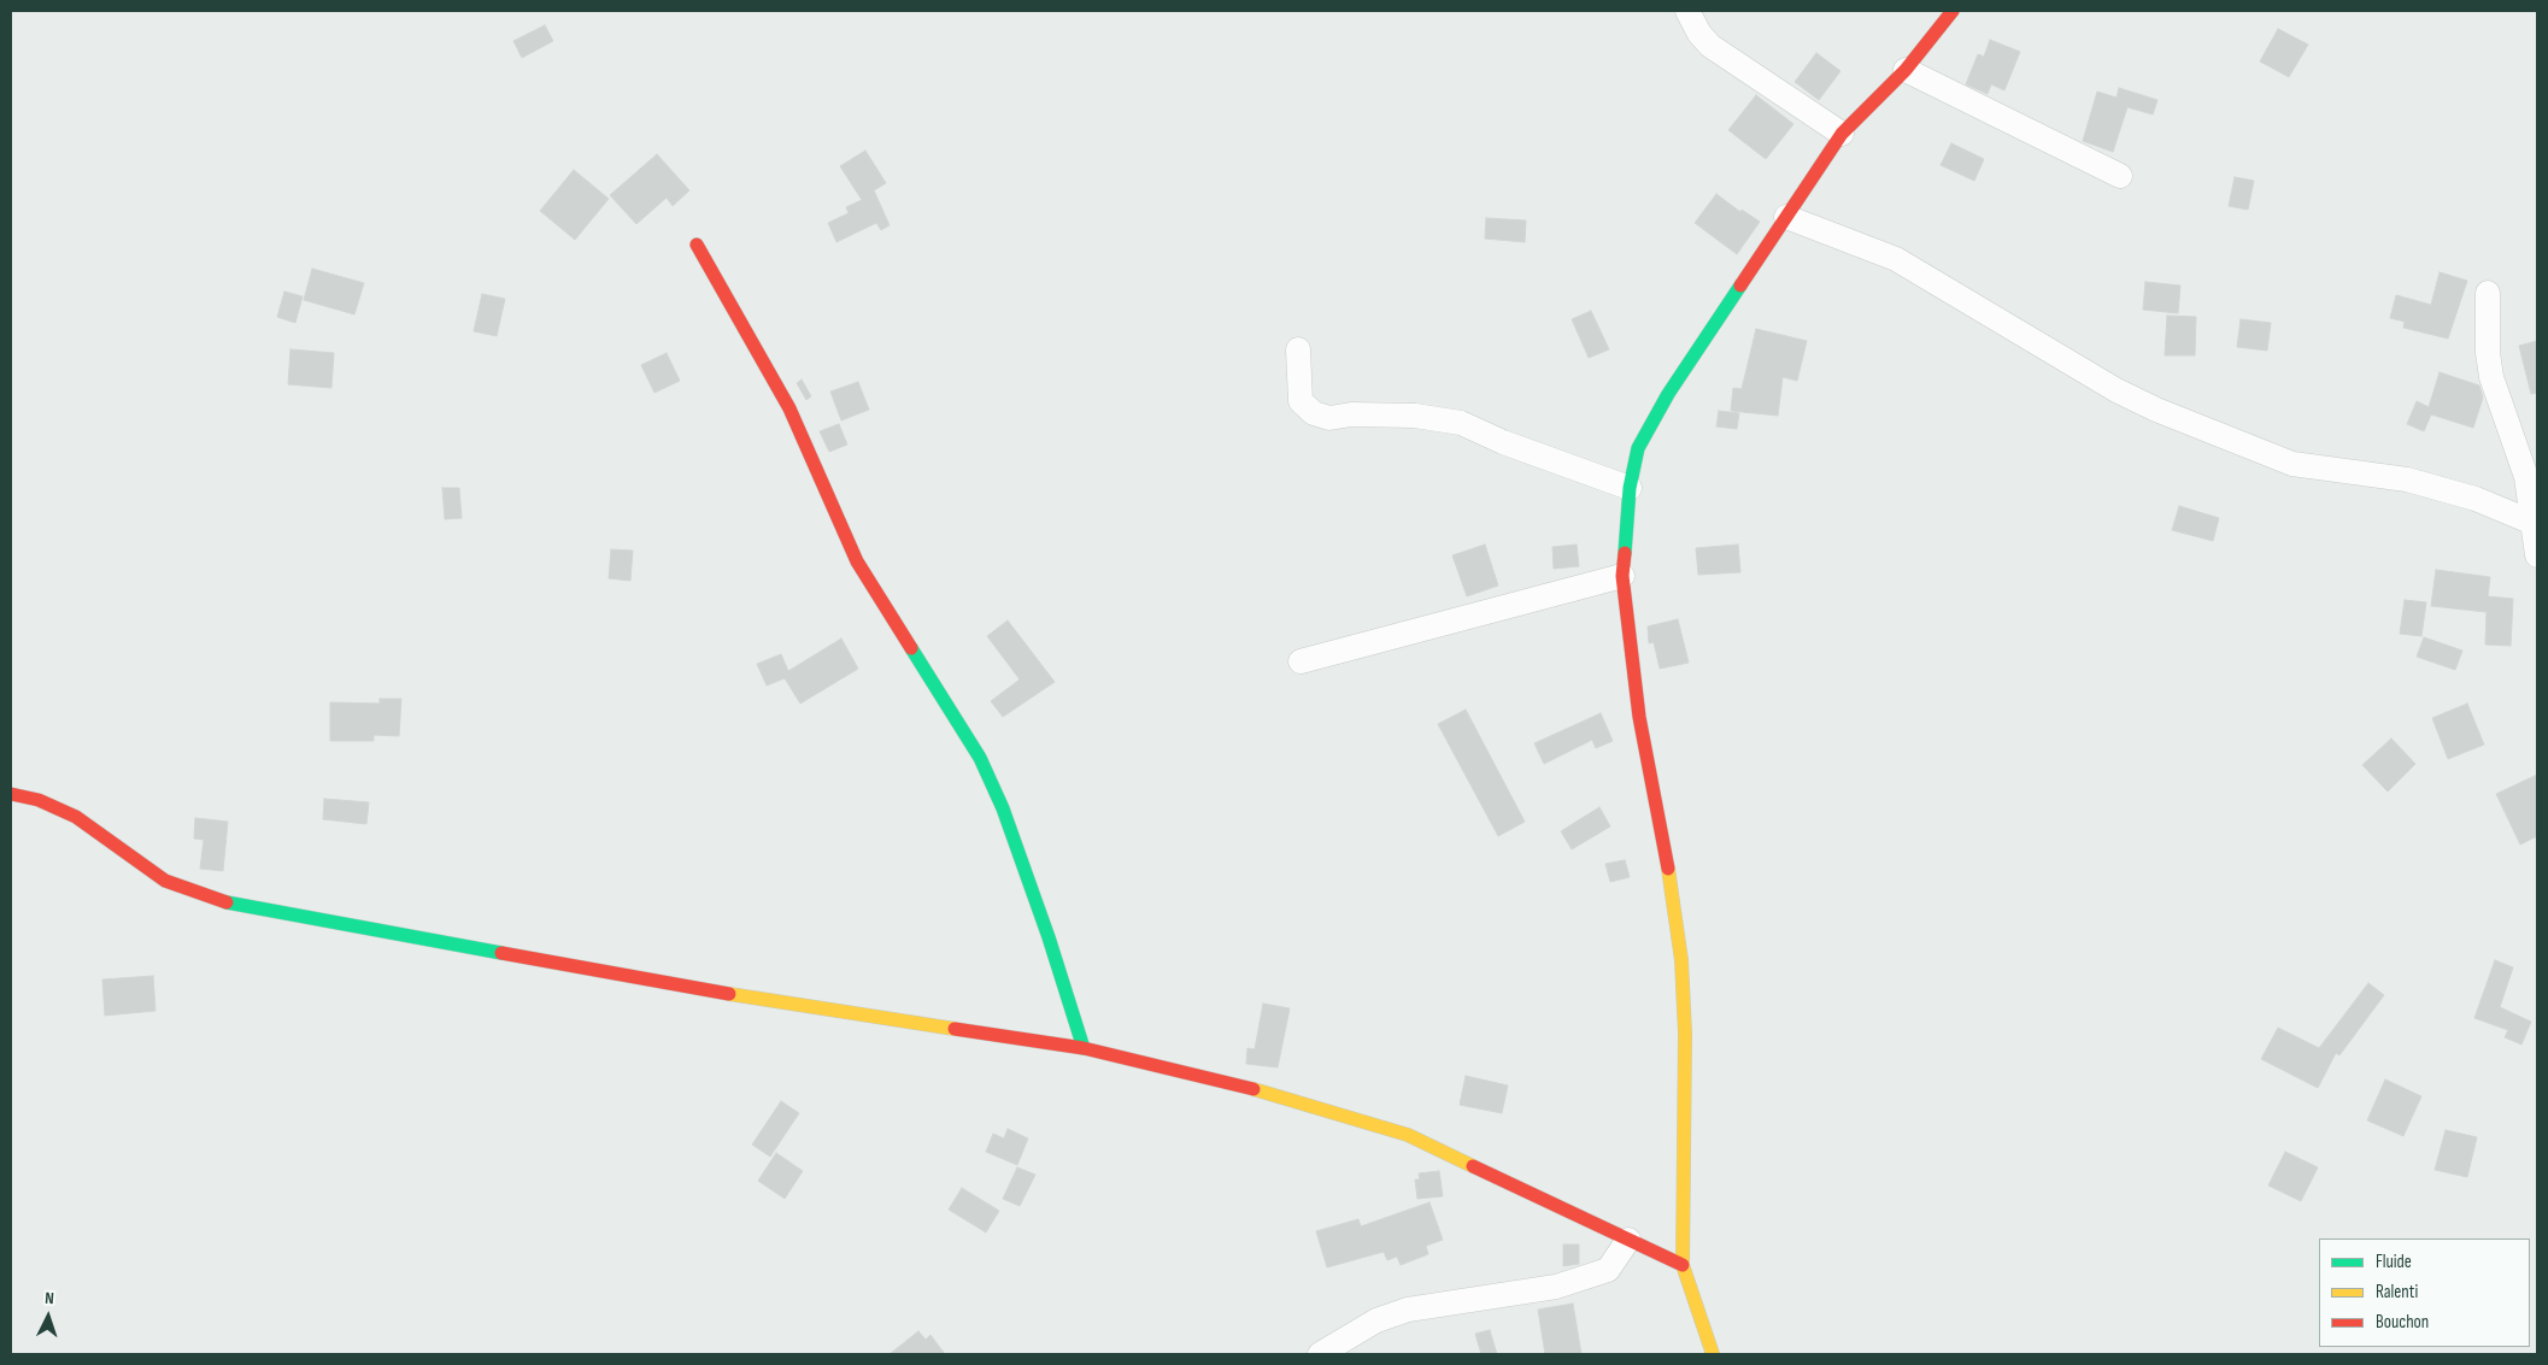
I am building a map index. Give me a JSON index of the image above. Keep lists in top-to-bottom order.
{
  "legend": ["Fluide", "Ralenti", "Bouchon"],
  "north": "top"
}
